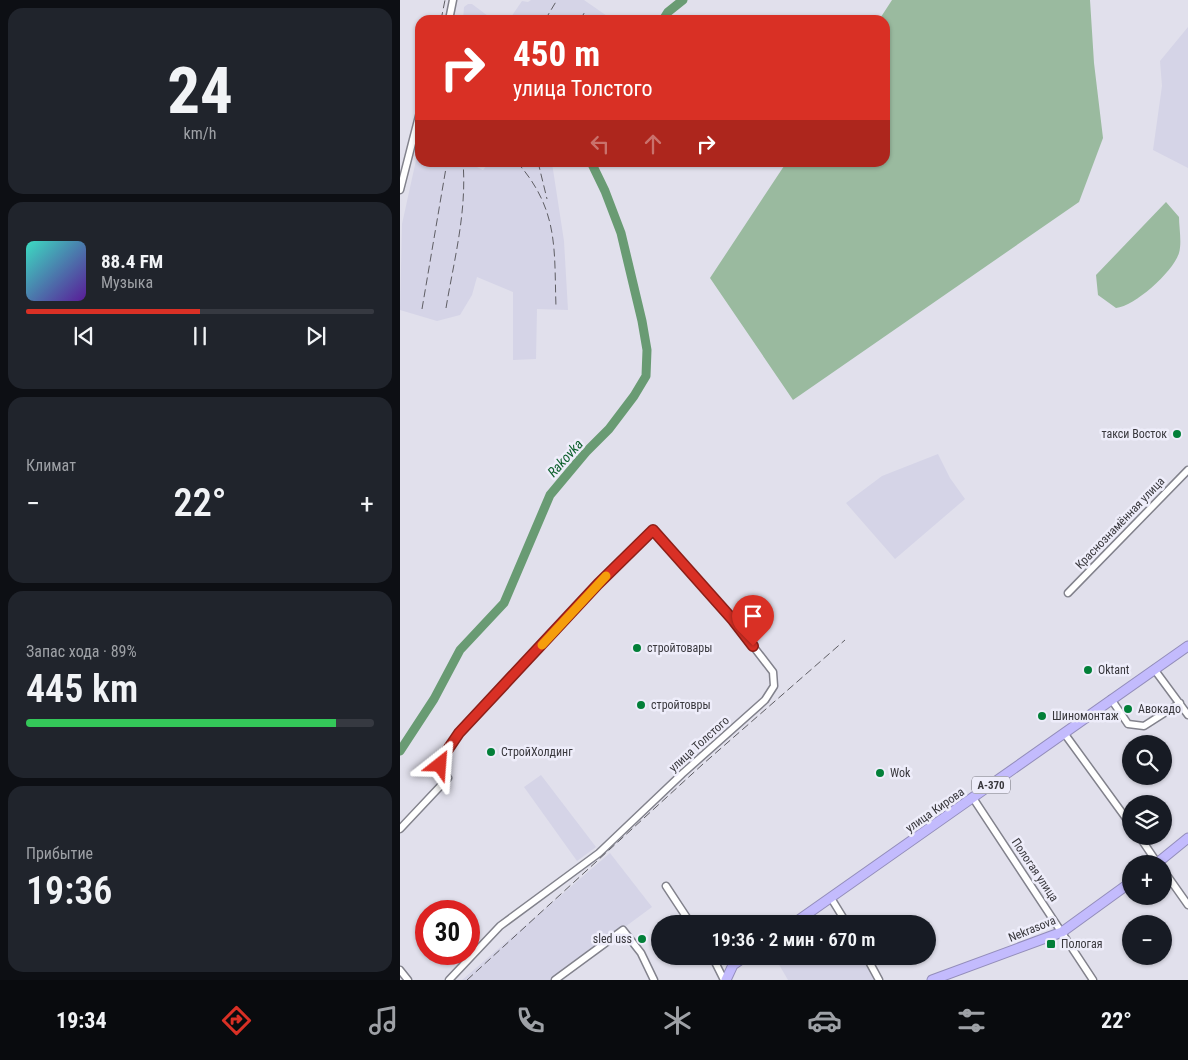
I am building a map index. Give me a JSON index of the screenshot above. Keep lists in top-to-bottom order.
{
  "streets": {
    "highway": ["А-370", "улица Кирова", "Nekrasova"],
    "street": ["Краснознамённая улица", "улица Толстого", "Пологая улица"]
  },
  "crossings": [
    ["улица Кирова", "Пологая улица"],
    ["Пологая улица", "Nekrasova"]
  ],
  "water": ["Rakovka"],
  "places": {
    "other": [
      "такси Восток",
      "стройтовары",
      "Oktant",
      "стройтовры",
      "Авокадо",
      "Шиномонтаж",
      "СтройХолдинг",
      "Wok",
      "sled uss"
    ],
    "transit": ["Пологая"]
  },
  "page": {
    "tile": [
      ["24", "km/h"],
      "Климат",
      ["Запас хода · 89%", "445 km"],
      ["Прибытие", "19:36"]
    ],
    "turn": ["450 m", "улица Толстого"],
    "song": ["88.4 FM", "Музыка"],
    "heat": ["−", "22°", "+"],
    "map_buttons": ["+", "−"],
    "limit": "30",
    "trip": "19:36 · 2 мин · 670 m",
    "tabs": ["19:34", "22°"]
  }
}
